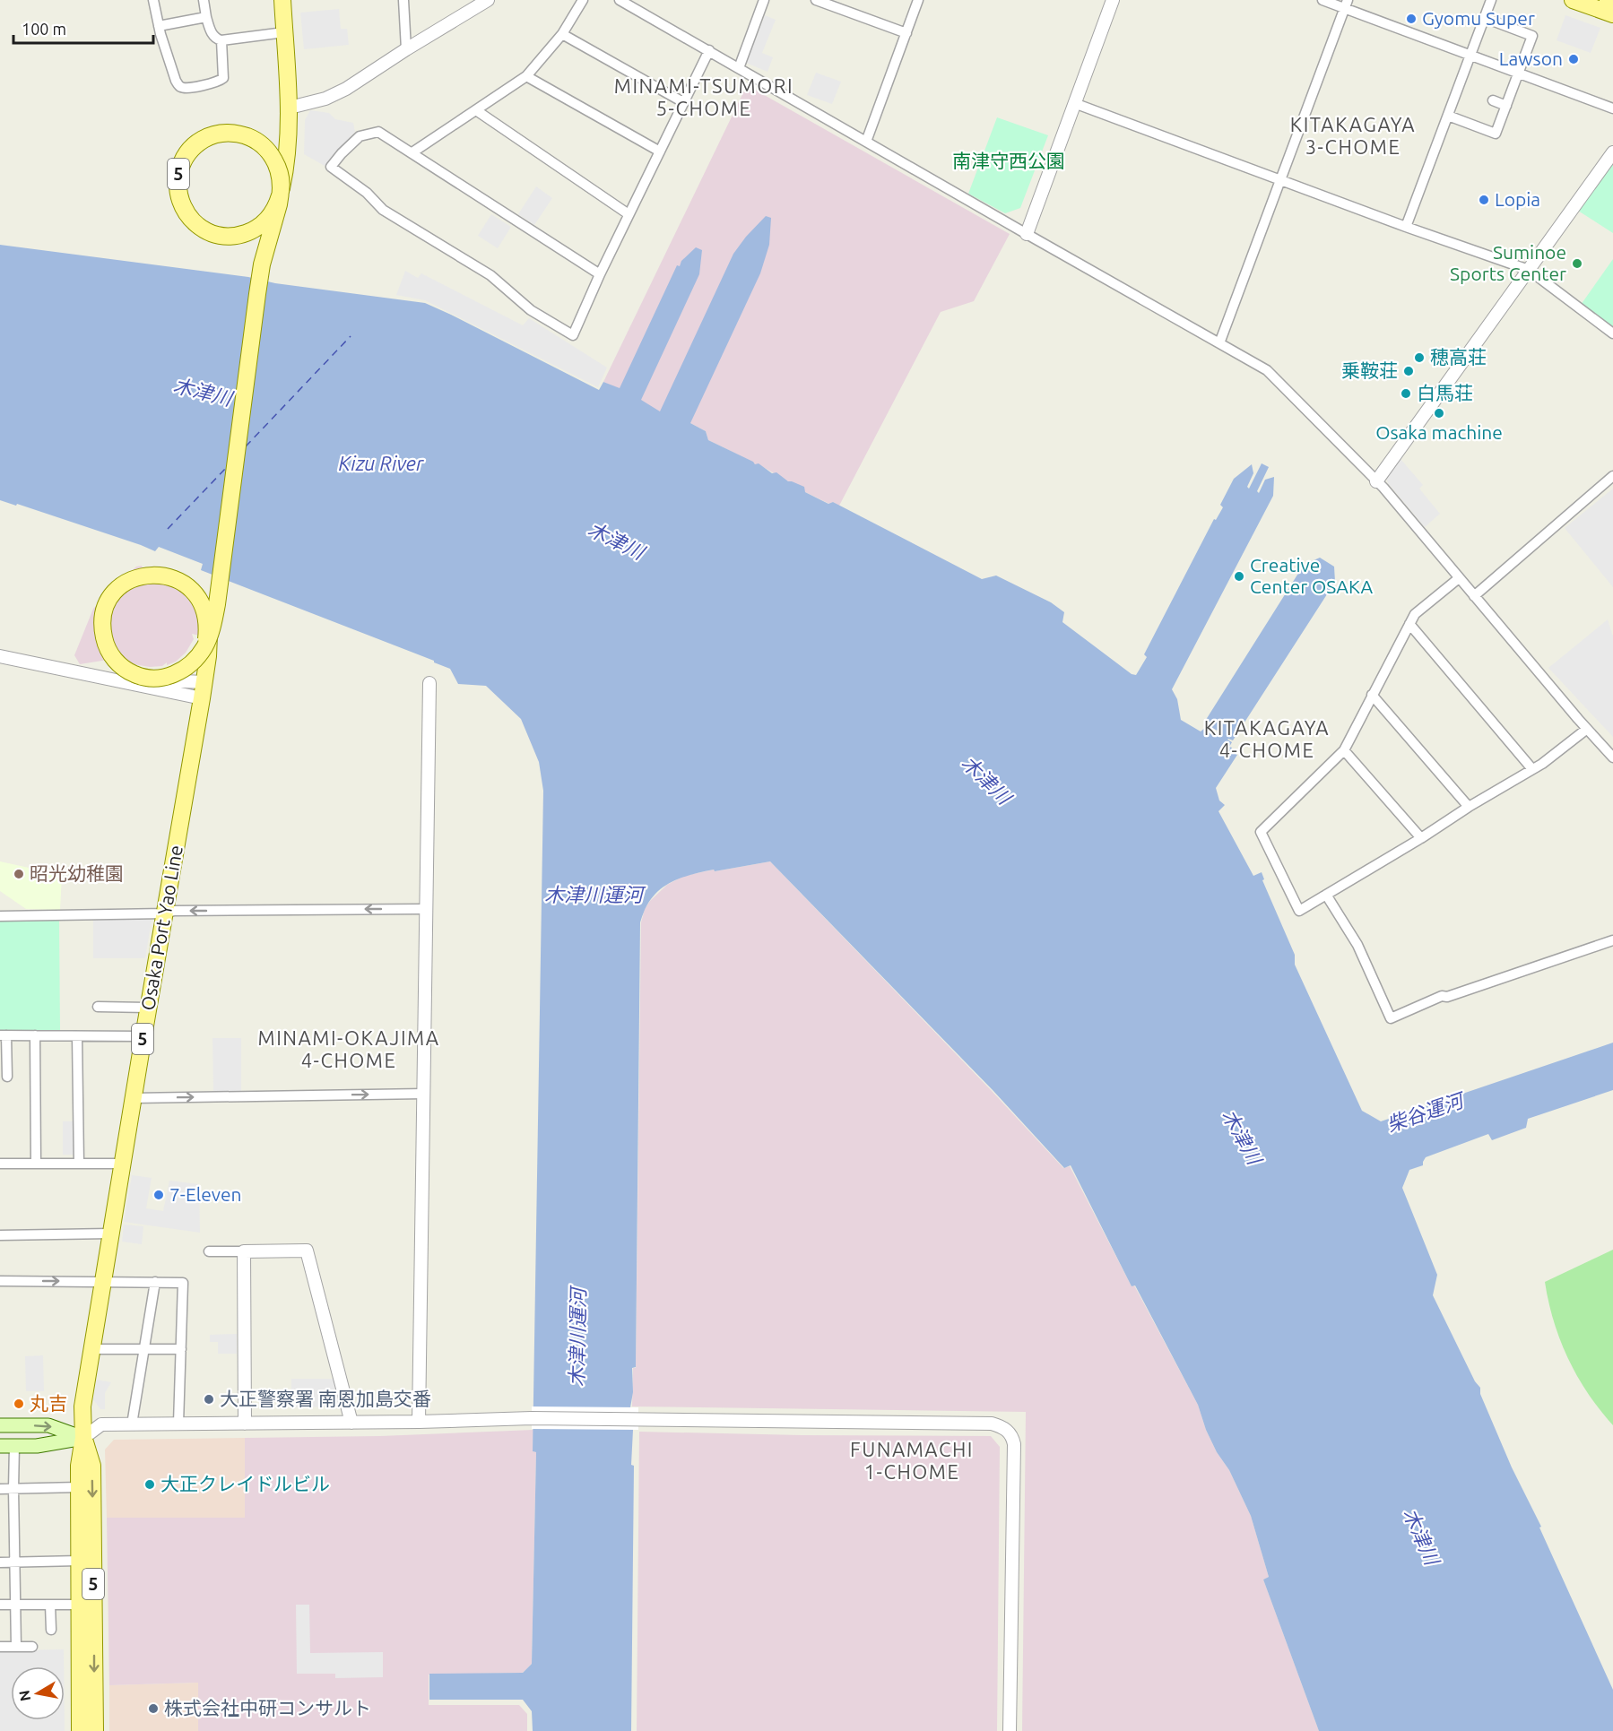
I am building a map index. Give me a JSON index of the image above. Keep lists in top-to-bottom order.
{
  "streets": {
    "main road": ["5", "Osaka Port Yao Line"]
  },
  "crossings": [
    ["5", "Osaka Port Yao Line"]
  ],
  "districts": [
    "MINAMI-TSUMORI 5-CHOME",
    "KITAKAGAYA 3-CHOME",
    "KITAKAGAYA 4-CHOME",
    "MINAMI-OKAJIMA 4-CHOME",
    "FUNAMACHI 1-CHOME"
  ],
  "water": [
    "木津川",
    "Kizu River",
    "木津川運河",
    "柴谷運河"
  ],
  "parks": ["南津守西公園"],
  "places": [
    "Gyomu Super",
    "Lawson",
    "Lopia",
    "Suminoe Sports Center",
    "穂高荘",
    "乗鞍荘",
    "白馬荘",
    "Osaka machine",
    "Creative Center OSAKA",
    "昭光幼稚園",
    "7-Eleven",
    "大正警察署 南恩加島交番",
    "丸吉",
    "大正クレイドルビル",
    "株式会社中研コンサルト"
  ],
  "scale_bar": "100 m",
  "north": "left"
}
